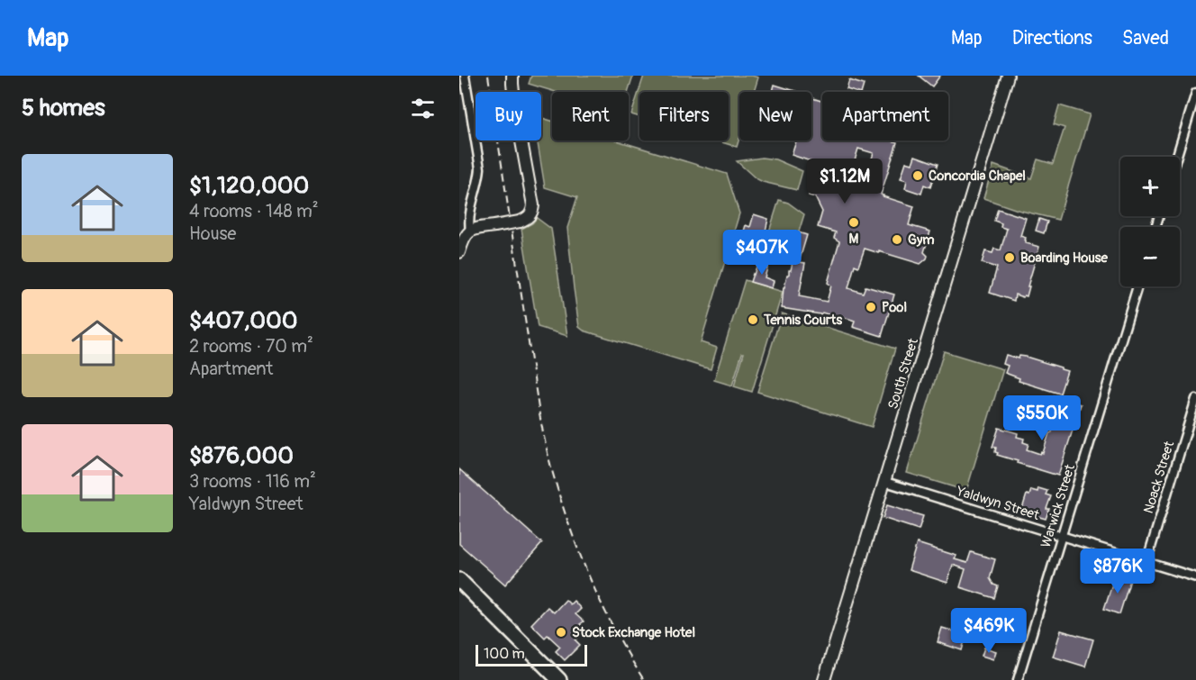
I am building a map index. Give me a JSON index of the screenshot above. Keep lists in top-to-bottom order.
{
  "streets": {
    "street": [
      "South Street",
      "Noack Street",
      "Yaldwyn Street",
      "Warwick Street"
    ]
  },
  "crossings": [
    ["South Street", "Yaldwyn Street"],
    ["Noack Street", "Yaldwyn Street"],
    ["Yaldwyn Street", "Warwick Street"]
  ],
  "places": [
    "Concordia Chapel",
    "M",
    "Gym",
    "Boarding House",
    "Pool",
    "Tennis Courts",
    "Stock Exchange Hotel"
  ],
  "scale_bar": "100 m",
  "page": {
    "header": "Map",
    "nav": ["Map", "Directions", "Saved"],
    "heading": "5 homes",
    "chip": [
      "Buy",
      "Rent",
      "Filters",
      "New",
      "Apartment"
    ],
    "list": [
      {
        "name": "$1,120,000",
        "note": "4 rooms · 148 m² · House"
      },
      {
        "name": "$407,000",
        "note": "2 rooms · 70 m² · Apartment"
      },
      {
        "name": "$876,000",
        "note": "3 rooms · 116 m² · Yaldwyn Street"
      }
    ],
    "map_buttons": ["+", "−"],
    "price": [
      "$1.12M",
      "$407K",
      "$550K",
      "$876K",
      "$469K"
    ],
    "scale": "100 m"
  }
}
